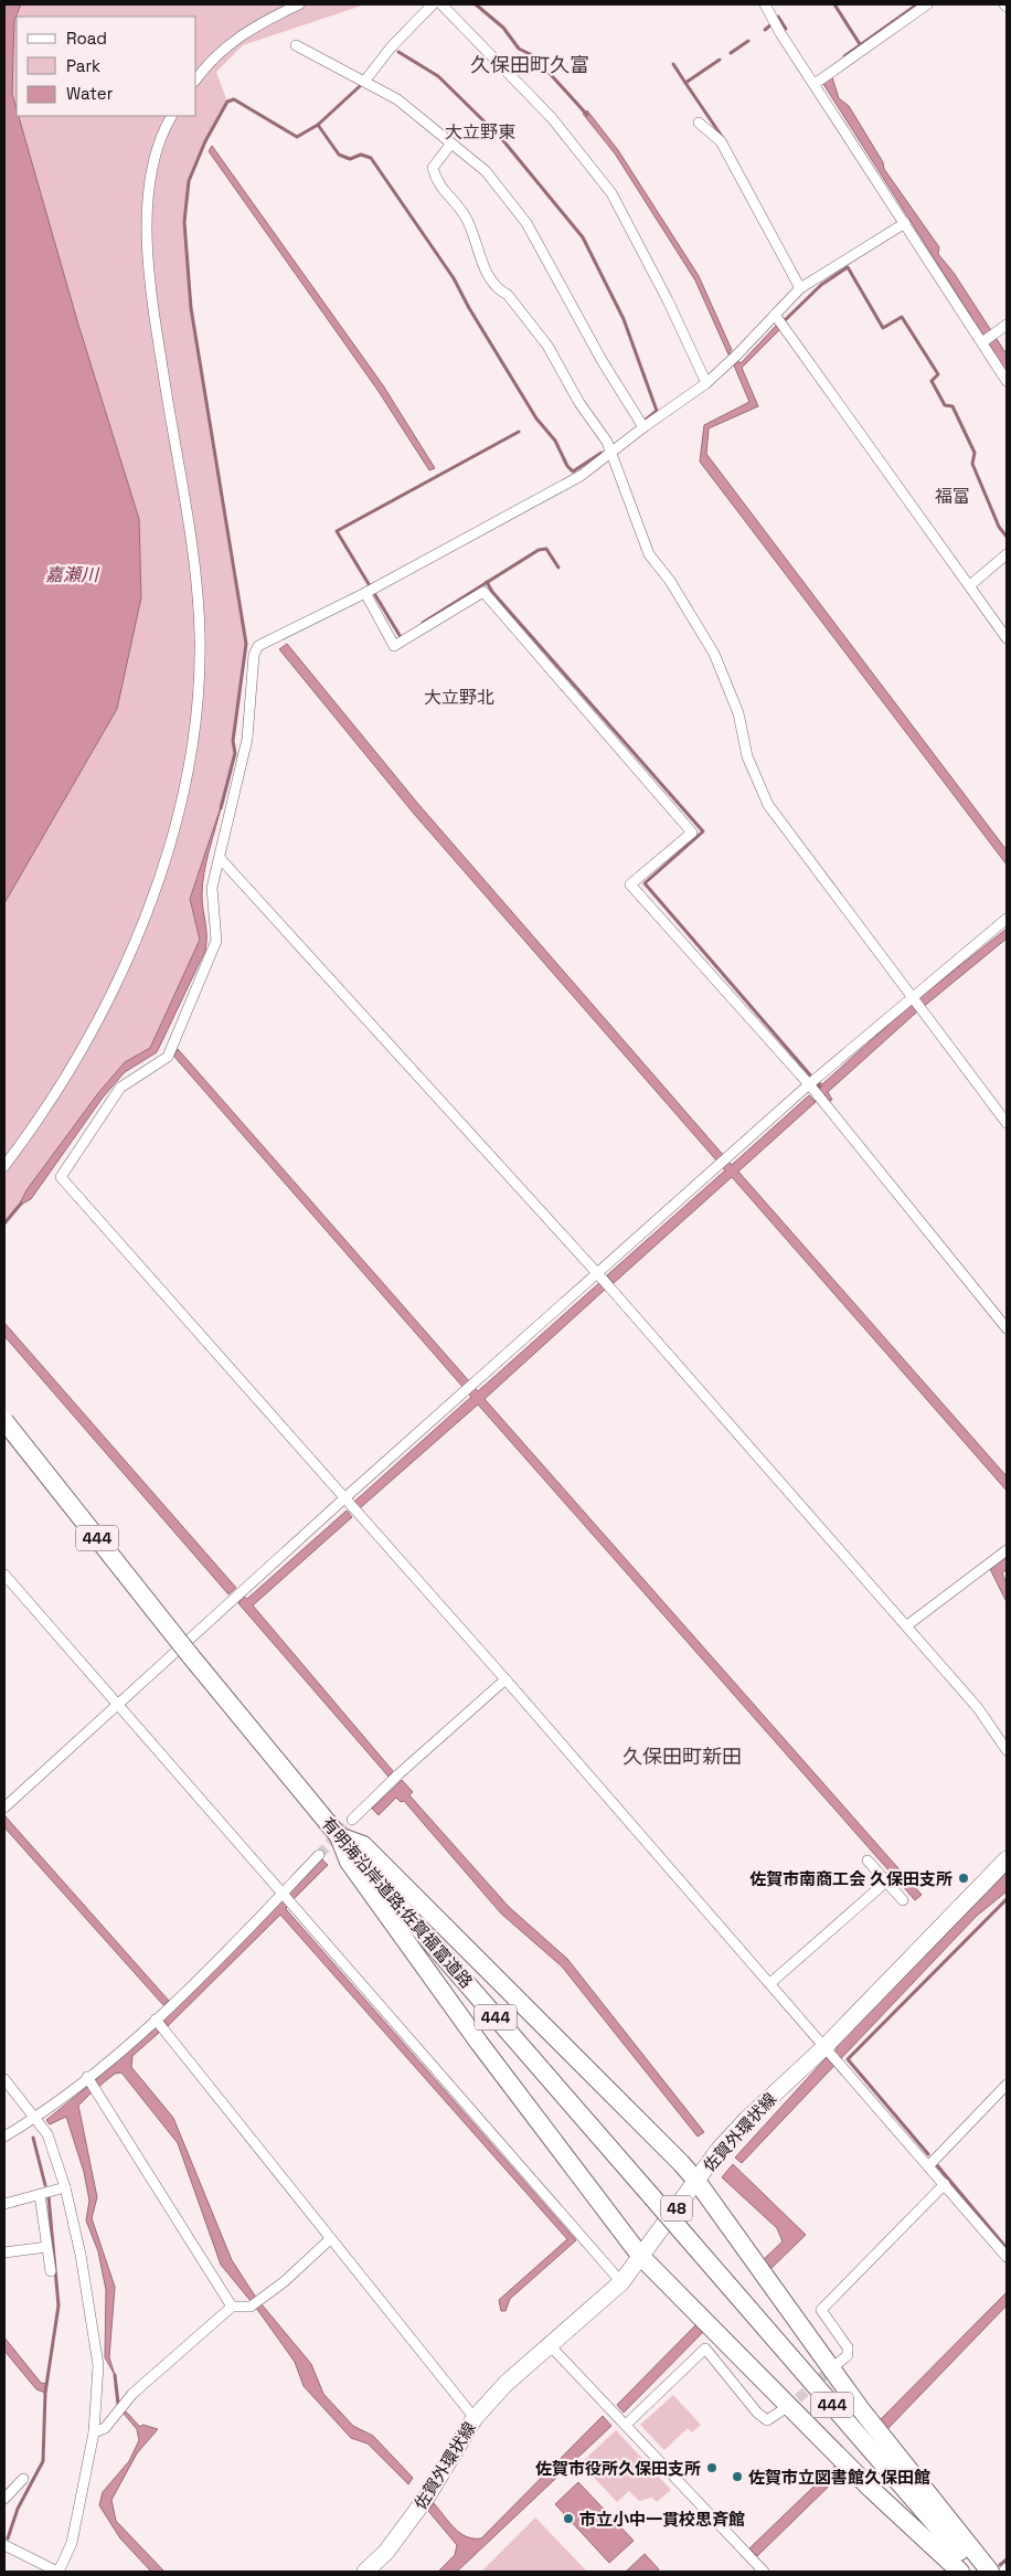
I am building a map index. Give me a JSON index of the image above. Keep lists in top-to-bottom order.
{
  "streets": {
    "highway": ["444", "有明海沿岸道路;佐賀福富道路"],
    "main road": ["佐賀外環状線", "48"]
  },
  "districts": [
    "久保田町久富",
    "大立野東",
    "福富",
    "大立野北",
    "久保田町新田"
  ],
  "water": ["嘉瀬川"],
  "places": [
    "佐賀市南商工会 久保田支所",
    "佐賀市役所久保田支所",
    "佐賀市立図書館久保田館",
    "市立小中一貫校思斉館"
  ],
  "legend": ["Road", "Park", "Water"]
}
